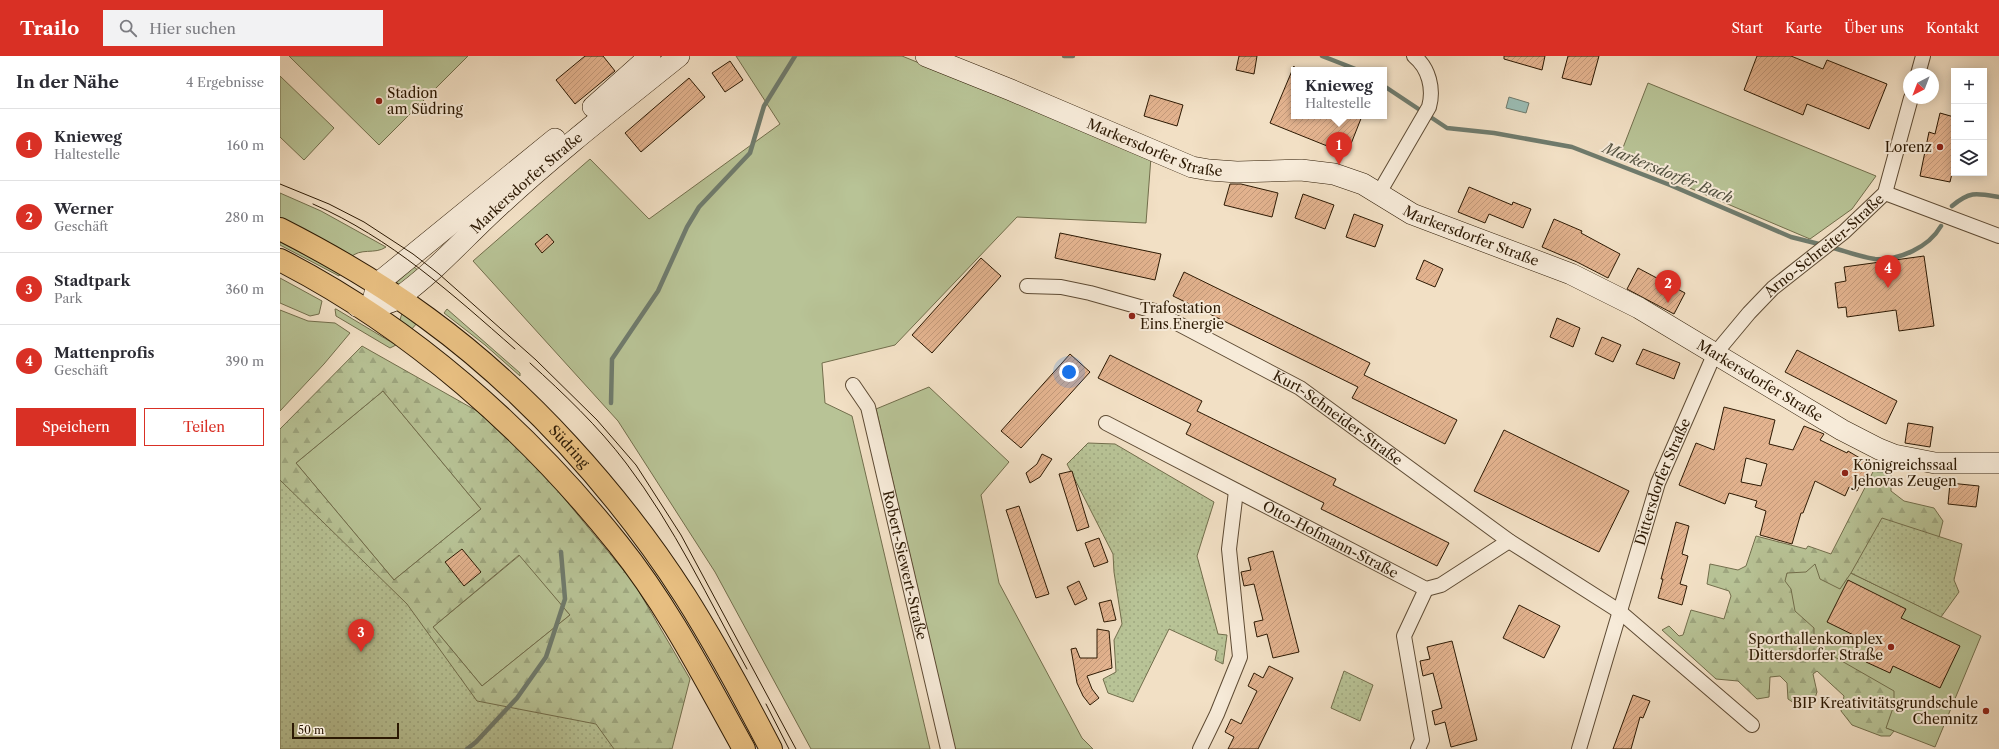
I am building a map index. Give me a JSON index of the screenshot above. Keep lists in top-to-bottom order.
{
  "streets": {
    "main road": ["Südring"],
    "street": [
      "Markersdorfer Straße",
      "Arno-Schreiter-Straße",
      "Kurt-Schneider-Straße",
      "Dittersdorfer Straße",
      "Otto-Hofmann-Straße",
      "Robert-Siewert-Straße"
    ]
  },
  "crossings": [
    ["Markersdorfer Straße", "Arno-Schreiter-Straße"],
    ["Markersdorfer Straße", "Südring"],
    ["Markersdorfer Straße", "Dittersdorfer Straße"],
    ["Arno-Schreiter-Straße", "Dittersdorfer Straße"],
    ["Kurt-Schneider-Straße", "Dittersdorfer Straße"]
  ],
  "water": ["Markersdorfer Bach"],
  "places": [
    "Stadion am Südring",
    "Lorenz",
    "Trafostation Eins Energie",
    "Königreichssaal Jehovas Zeugen",
    "Sporthallenkomplex Dittersdorfer Straße",
    "BIP Kreativitätsgrundschule Chemnitz"
  ],
  "scale_bar": "50 m",
  "north": "bottom left",
  "page": {
    "header": "Trailo",
    "search": "Hier suchen",
    "nav": [
      "Start",
      "Karte",
      "Über uns",
      "Kontakt"
    ],
    "heading": ["In der Nähe", "4 Ergebnisse"],
    "popup": ["Knieweg", "Haltestelle"],
    "map_buttons": ["+", "−"],
    "list": [
      {
        "mark": "1",
        "name": "Knieweg",
        "note": "Haltestelle",
        "value": "160 m"
      },
      {
        "mark": "2",
        "name": "Werner",
        "note": "Geschäft",
        "value": "280 m"
      },
      {
        "mark": "3",
        "name": "Stadtpark",
        "note": "Park",
        "value": "360 m"
      },
      {
        "mark": "4",
        "name": "Mattenprofis",
        "note": "Geschäft",
        "value": "390 m"
      }
    ],
    "pins": [
      "1",
      "4",
      "2",
      "3"
    ],
    "buttons": ["Speichern", "Teilen"],
    "scale": "50 m"
  }
}
